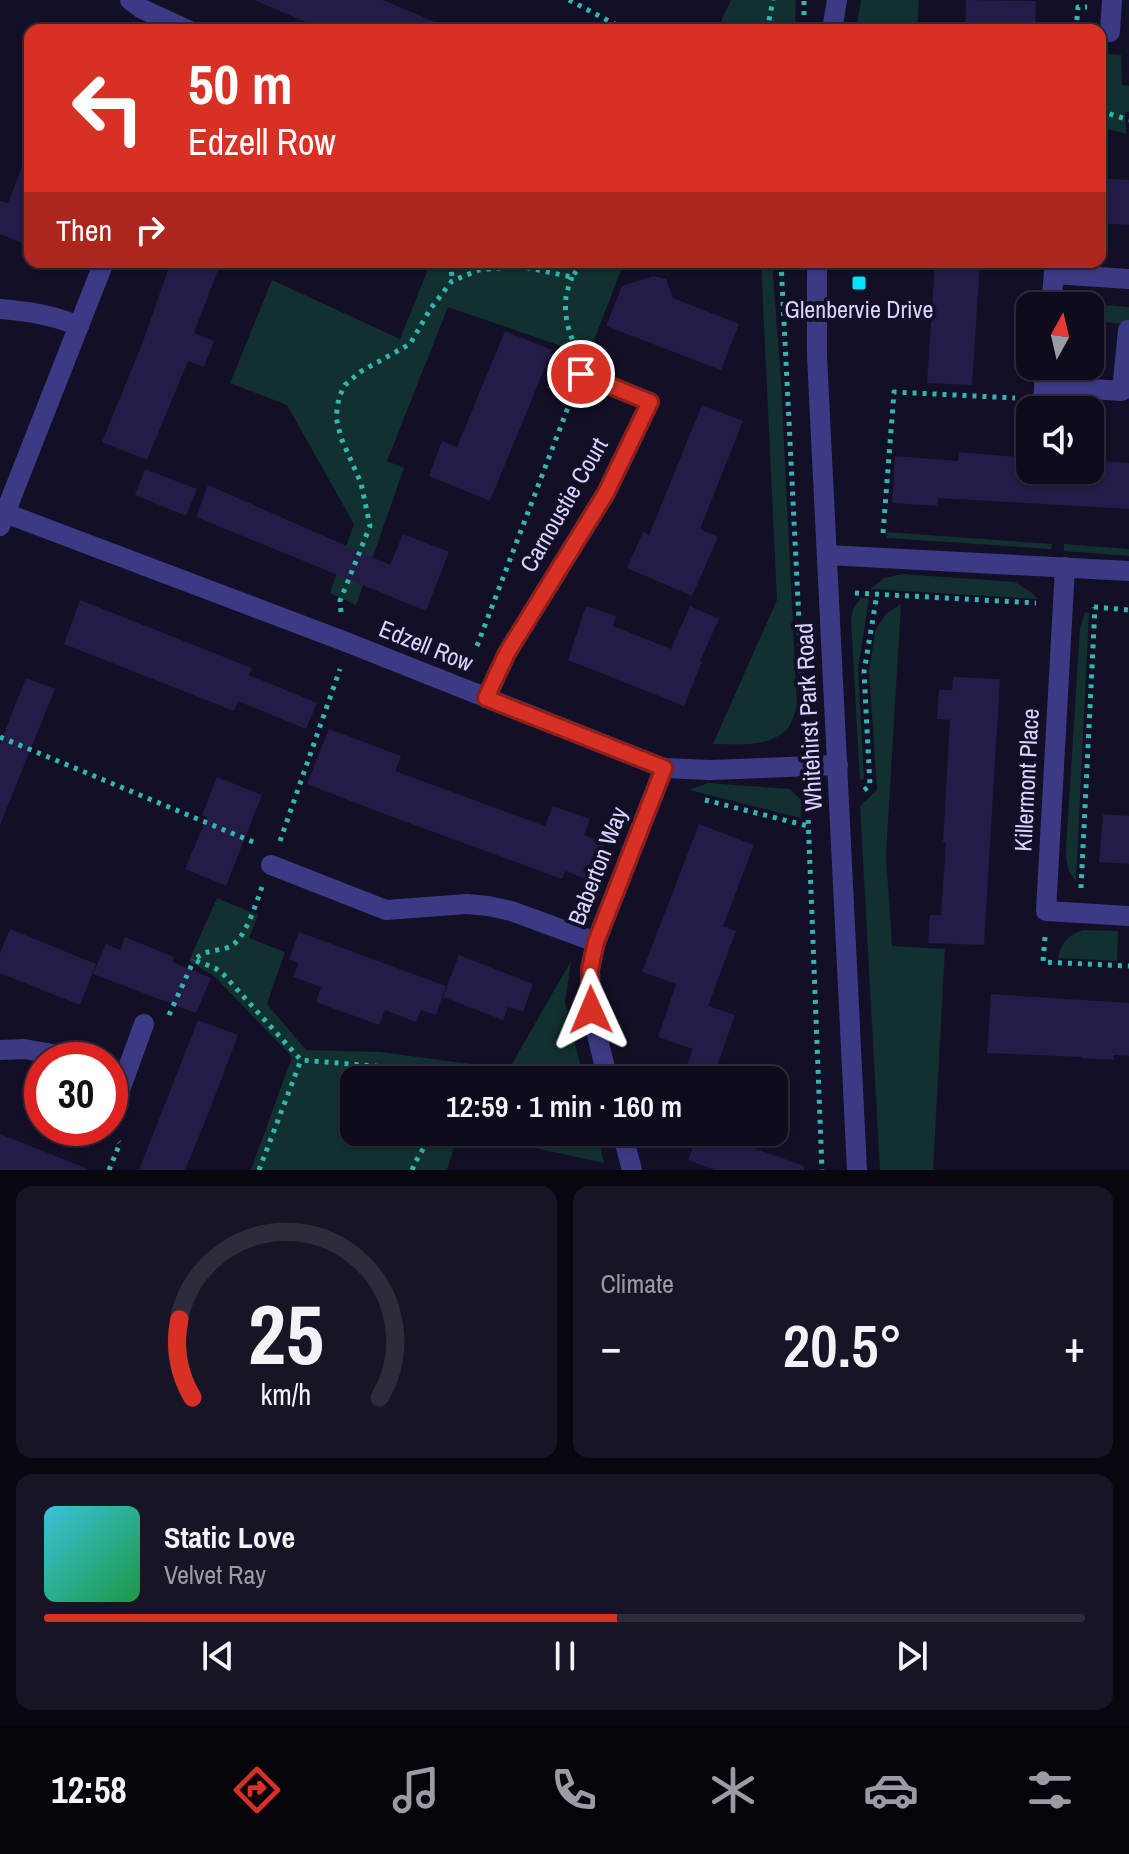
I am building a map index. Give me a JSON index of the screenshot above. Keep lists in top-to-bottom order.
{
  "streets": {
    "street": [
      "Carnoustie Court",
      "Edzell Row",
      "Whitehirst Park Road",
      "Killermont Place",
      "Baberton Way"
    ]
  },
  "crossings": [
    ["Carnoustie Court", "Edzell Row"],
    ["Edzell Row", "Whitehirst Park Road"],
    ["Edzell Row", "Baberton Way"]
  ],
  "places": {
    "transit": ["Glenbervie Drive"]
  },
  "north": "top",
  "page": {
    "turn": ["50 m", "Edzell Row"],
    "then": "Then",
    "limit": "30",
    "trip": "12:59 · 1 min · 160 m",
    "tile": "Climate",
    "heat": ["−", "20.5°", "+"],
    "song": ["Static Love", "Velvet Ray"],
    "tabs": "12:58",
    "gauge": ["25", "km/h"]
  }
}
